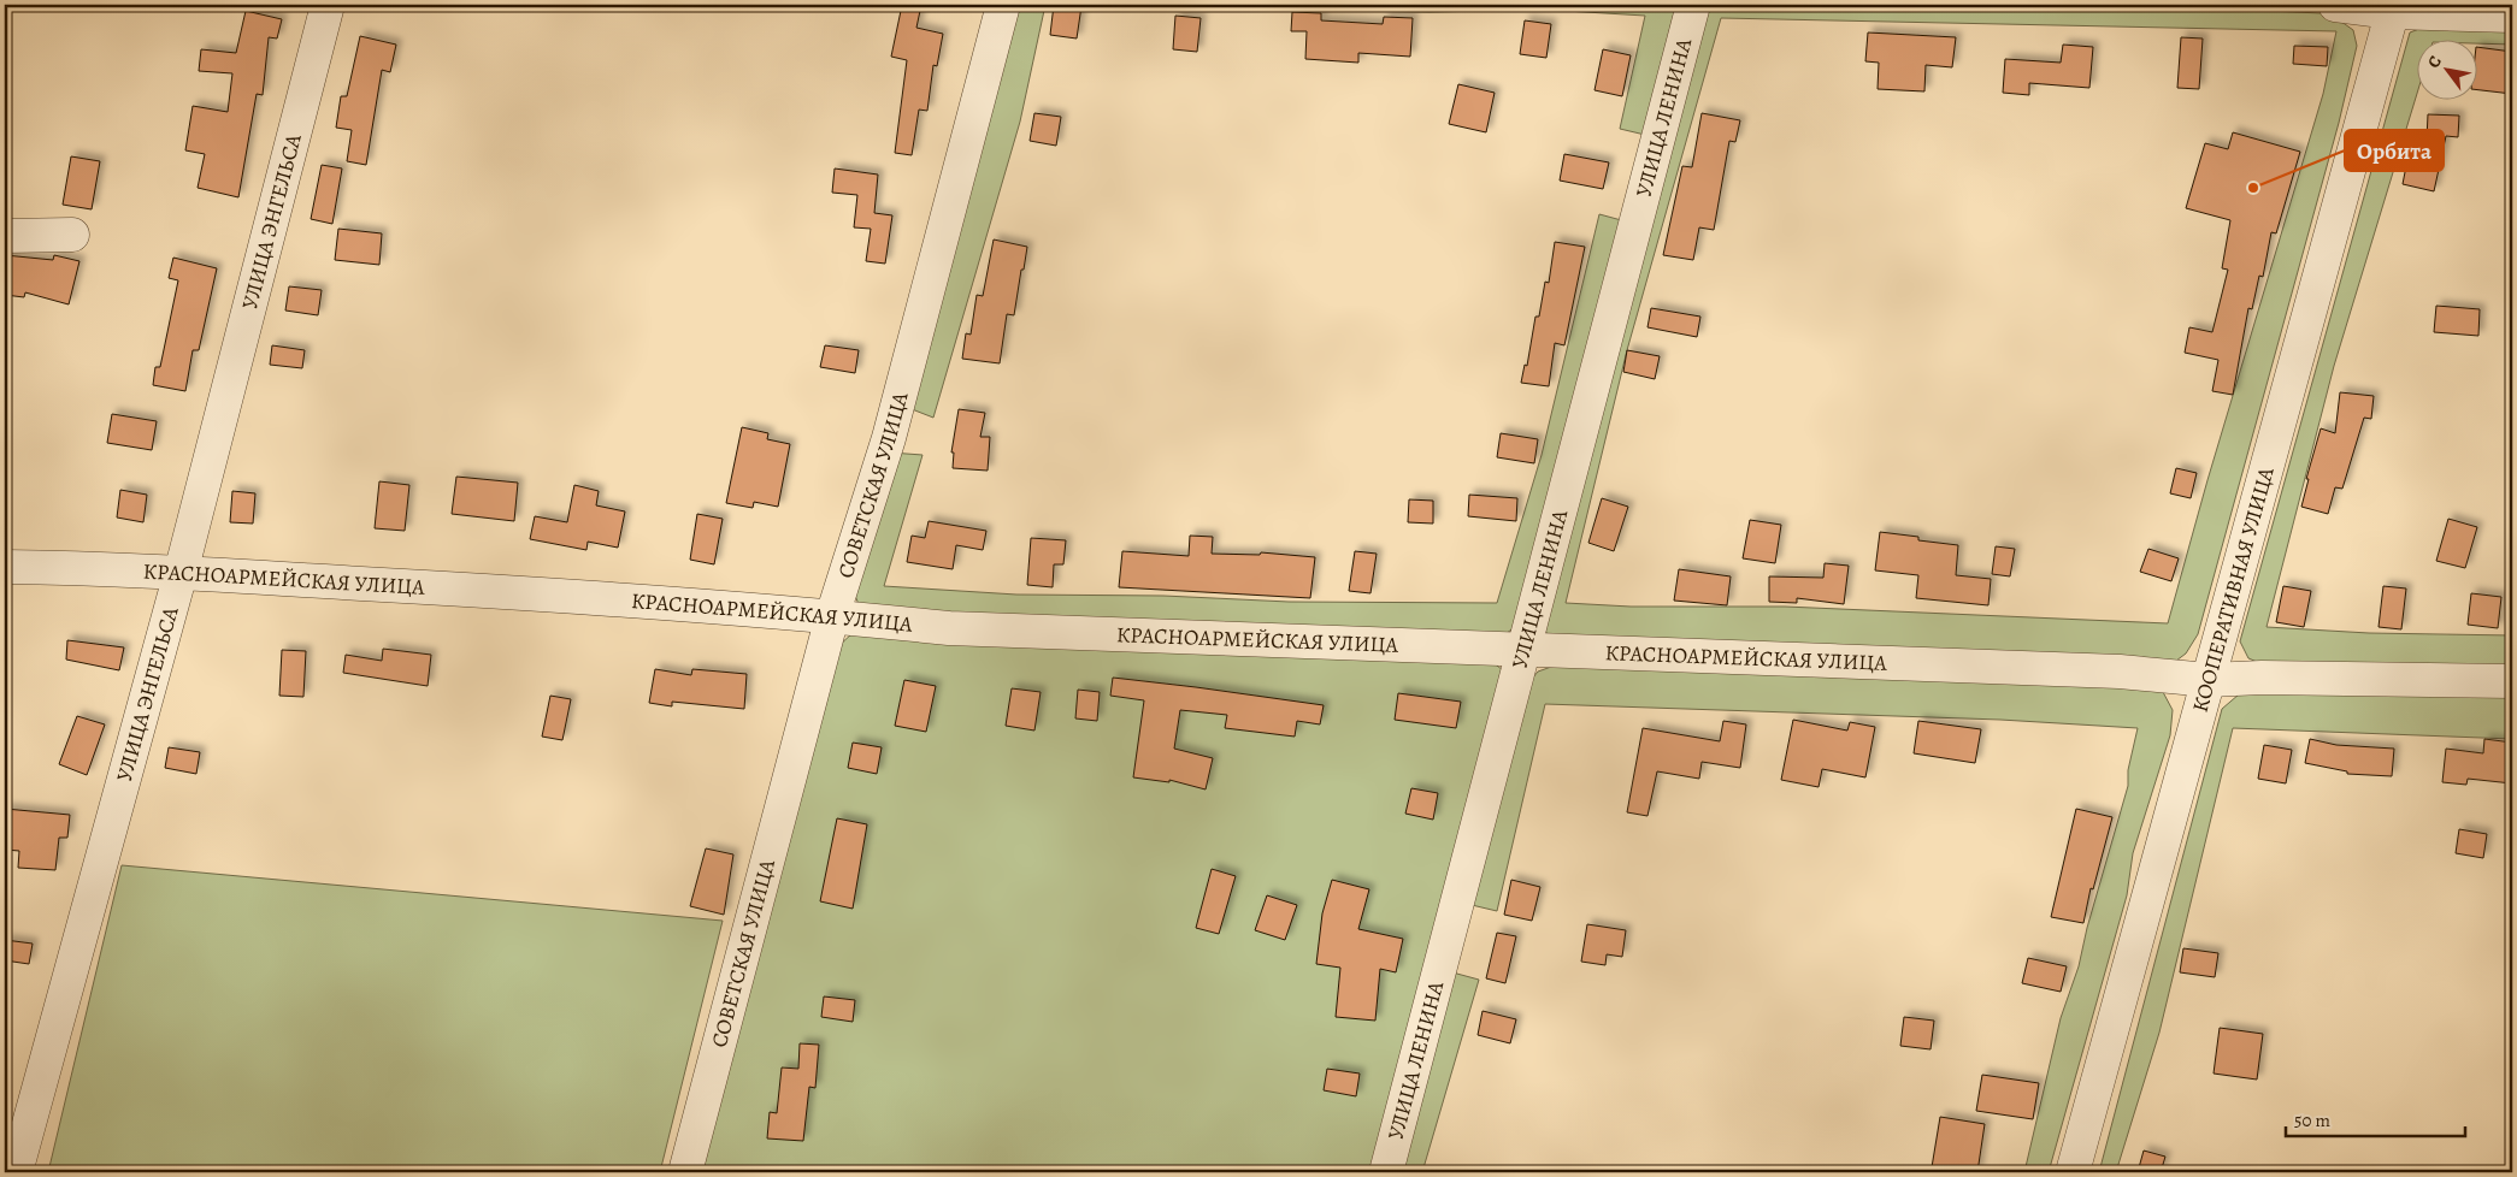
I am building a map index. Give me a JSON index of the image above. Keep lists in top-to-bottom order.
{
  "streets": {
    "street": [
      "УЛИЦА ЛЕНИНА",
      "УЛИЦА ЭНГЕЛЬСА",
      "СОВЕТСКАЯ УЛИЦА",
      "КРАСНОАРМЕЙСКАЯ УЛИЦА",
      "КООПЕРАТИВНАЯ УЛИЦА"
    ]
  },
  "crossings": [
    ["УЛИЦА ЛЕНИНА", "КРАСНОАРМЕЙСКАЯ УЛИЦА"],
    ["УЛИЦА ЭНГЕЛЬСА", "КРАСНОАРМЕЙСКАЯ УЛИЦА"],
    ["СОВЕТСКАЯ УЛИЦА", "КРАСНОАРМЕЙСКАЯ УЛИЦА"],
    ["КРАСНОАРМЕЙСКАЯ УЛИЦА", "КООПЕРАТИВНАЯ УЛИЦА"]
  ],
  "places": ["Орбита"],
  "scale_bar": "50 m",
  "north": "top left"
}
